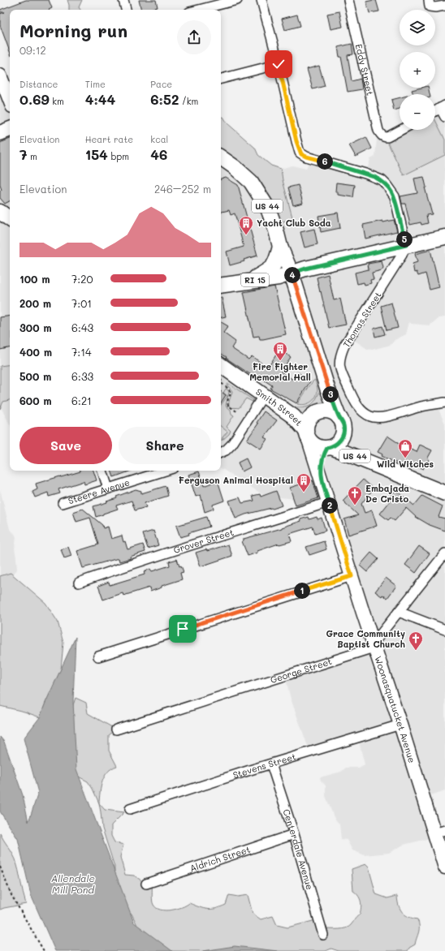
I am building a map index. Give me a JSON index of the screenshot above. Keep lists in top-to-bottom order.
{
  "streets": {
    "main road": ["US 44", "RI 15", "Smith Street"],
    "street": [
      "Eddy Street",
      "Thomas Street",
      "Steere Avenue",
      "Grover Street",
      "George Street",
      "Woonasquatucket Avenue",
      "Stevens Street",
      "Centerdale Avenue",
      "Aldrich Street"
    ]
  },
  "crossings": [
    ["US 44", "RI 15"],
    ["US 44", "Smith Street"],
    ["US 44", "Woonasquatucket Avenue"],
    ["RI 15", "Thomas Street"],
    ["Smith Street", "Woonasquatucket Avenue"],
    ["Grover Street", "Woonasquatucket Avenue"],
    ["George Street", "Woonasquatucket Avenue"],
    ["Woonasquatucket Avenue", "Stevens Street"],
    ["Stevens Street", "Centerdale Avenue"],
    ["Centerdale Avenue", "Aldrich Street"]
  ],
  "water": ["Allendale Mill Pond"],
  "places": {
    "building": ["Yacht Club Soda", "Fire Fighter Memorial Hall", "Ferguson Animal Hospital"],
    "shop": ["Wild Witches"],
    "church": ["Embajada De Cristo", "Grace Community Baptist Church"]
  },
  "page": {
    "map_buttons": ["+", "−"],
    "heading": ["Morning run", "09:12"],
    "stats": [
      ["Distance", "0.69 km"],
      ["Time", "4:44"],
      ["Pace", "6:52 /km"],
      ["Elevation", "7 m"],
      ["Heart rate", "154 bpm"],
      ["kcal", "46"]
    ],
    "pins": [
      "6",
      "5",
      "4",
      "3",
      "2",
      "1"
    ],
    "chart": ["Elevation", "246–252 m"],
    "list": [
      {
        "name": "100 m",
        "note": "7:20"
      },
      {
        "name": "200 m",
        "note": "7:01"
      },
      {
        "name": "300 m",
        "note": "6:43"
      },
      {
        "name": "400 m",
        "note": "7:14"
      },
      {
        "name": "500 m",
        "note": "6:33"
      },
      {
        "name": "600 m",
        "note": "6:21"
      }
    ],
    "buttons": ["Save", "Share"]
  }
}
